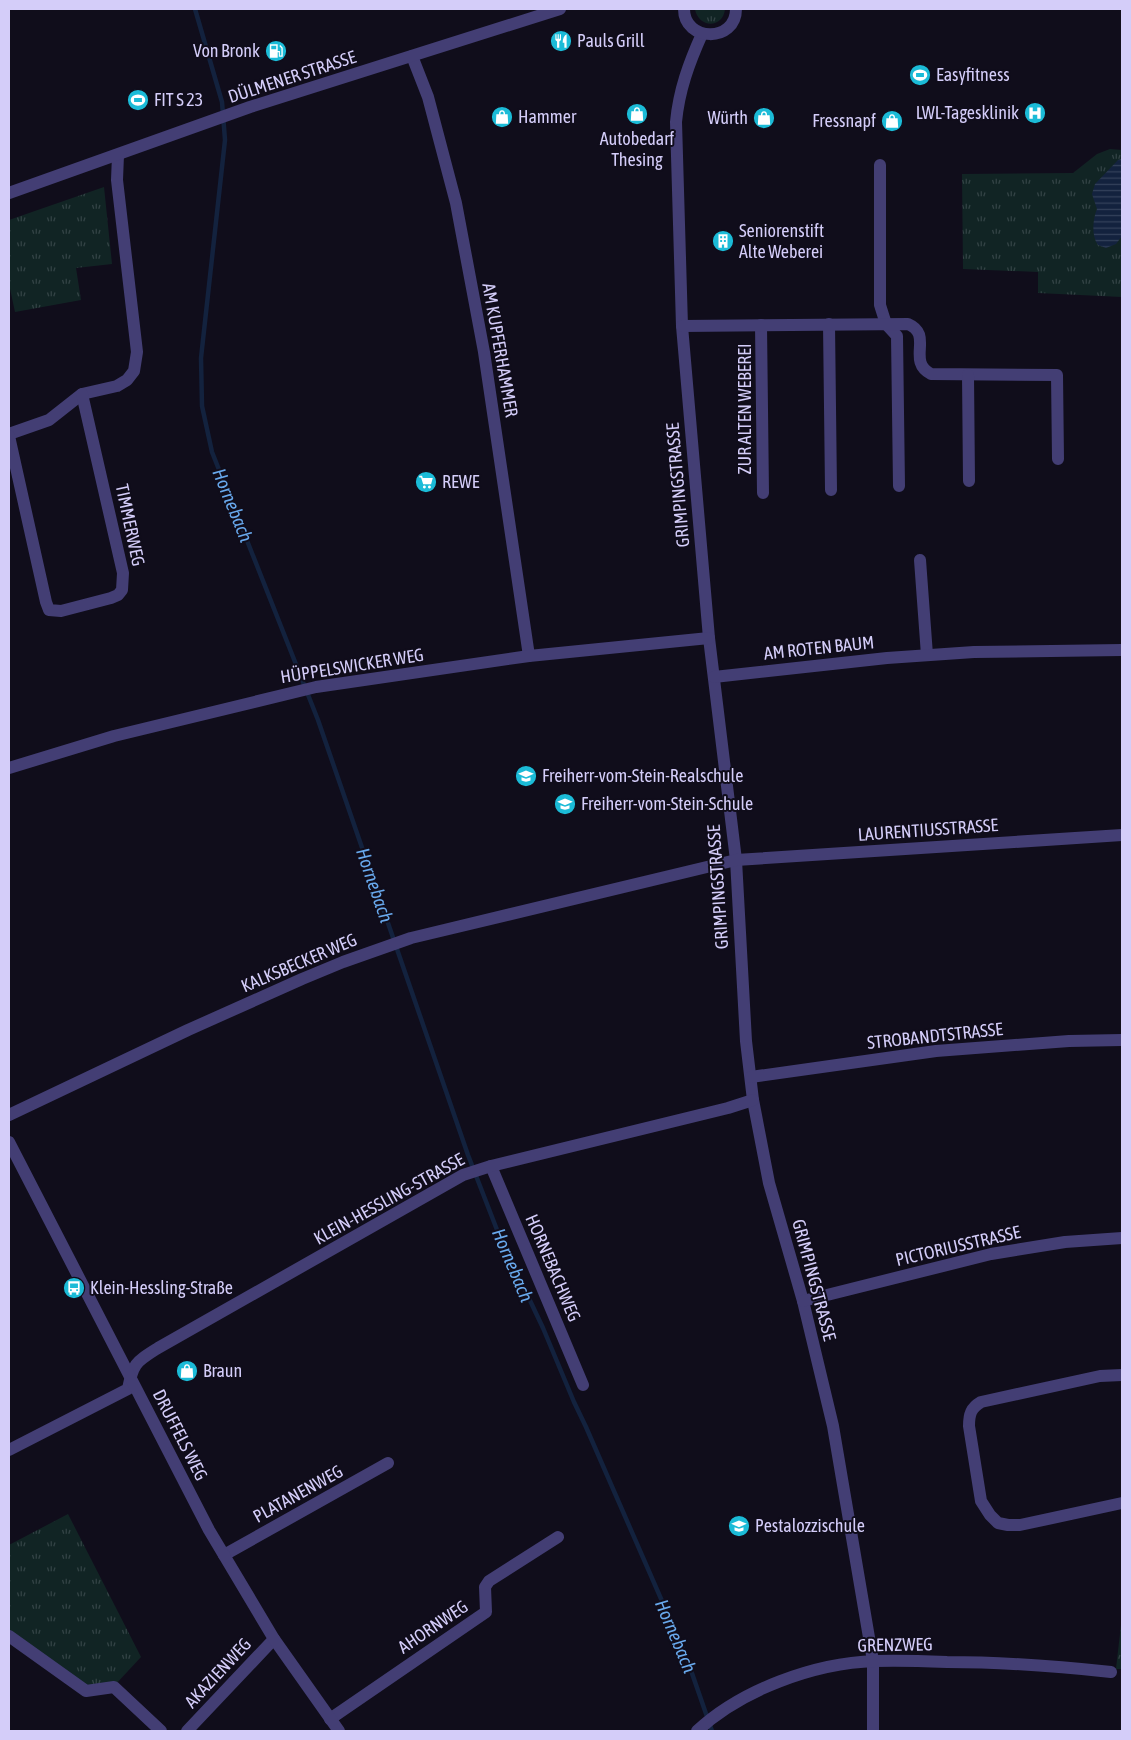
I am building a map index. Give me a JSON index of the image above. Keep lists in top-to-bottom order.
{
  "streets": {
    "street": [
      "DÜLMENER STRASSE",
      "AM KUPFERHAMMER",
      "ZUR ALTEN WEBEREI",
      "GRIMPINGSTRASSE",
      "TIMMERWEG",
      "AM ROTEN BAUM",
      "HÜPPELSWICKER WEG",
      "LAURENTIUSSTRASSE",
      "KALKSBECKER WEG",
      "STROBANDTSTRASSE",
      "KLEIN-HESSLING-STRASSE",
      "PICTORIUSSTRASSE",
      "HORNEBACHWEG",
      "DRUFFELS WEG",
      "PLATANENWEG",
      "AHORNWEG",
      "GRENZWEG",
      "AKAZIENWEG"
    ]
  },
  "crossings": [
    ["DÜLMENER STRASSE", "AM KUPFERHAMMER"],
    ["DÜLMENER STRASSE", "TIMMERWEG"],
    ["AM KUPFERHAMMER", "HÜPPELSWICKER WEG"],
    ["ZUR ALTEN WEBEREI", "GRIMPINGSTRASSE"],
    ["GRIMPINGSTRASSE", "AM ROTEN BAUM"],
    ["GRIMPINGSTRASSE", "HÜPPELSWICKER WEG"],
    ["GRIMPINGSTRASSE", "LAURENTIUSSTRASSE"],
    ["GRIMPINGSTRASSE", "KALKSBECKER WEG"],
    ["GRIMPINGSTRASSE", "STROBANDTSTRASSE"],
    ["GRIMPINGSTRASSE", "KLEIN-HESSLING-STRASSE"],
    ["GRIMPINGSTRASSE", "PICTORIUSSTRASSE"],
    ["GRIMPINGSTRASSE", "GRENZWEG"],
    ["LAURENTIUSSTRASSE", "KALKSBECKER WEG"],
    ["KLEIN-HESSLING-STRASSE", "HORNEBACHWEG"],
    ["KLEIN-HESSLING-STRASSE", "DRUFFELS WEG"],
    ["DRUFFELS WEG", "PLATANENWEG"],
    ["DRUFFELS WEG", "AHORNWEG"],
    ["DRUFFELS WEG", "AKAZIENWEG"]
  ],
  "water": ["Hornebach"],
  "places": {
    "restaurant": ["Pauls Grill"],
    "fuel station": ["Von Bronk"],
    "sports": ["Easyfitness", "FIT S 23"],
    "hospital": ["LWL-Tagesklinik"],
    "shop": [
      "Autobedarf Thesing",
      "Hammer",
      "Würth",
      "Fressnapf",
      "Braun"
    ],
    "building": ["Seniorenstift Alte Weberei"],
    "supermarket": ["REWE"],
    "school or university": ["Freiherr-vom-Stein-Realschule", "Freiherr-vom-Stein-Schule", "Pestalozzischule"],
    "bus stop": ["Klein-Hessling-Straße"]
  }
}
